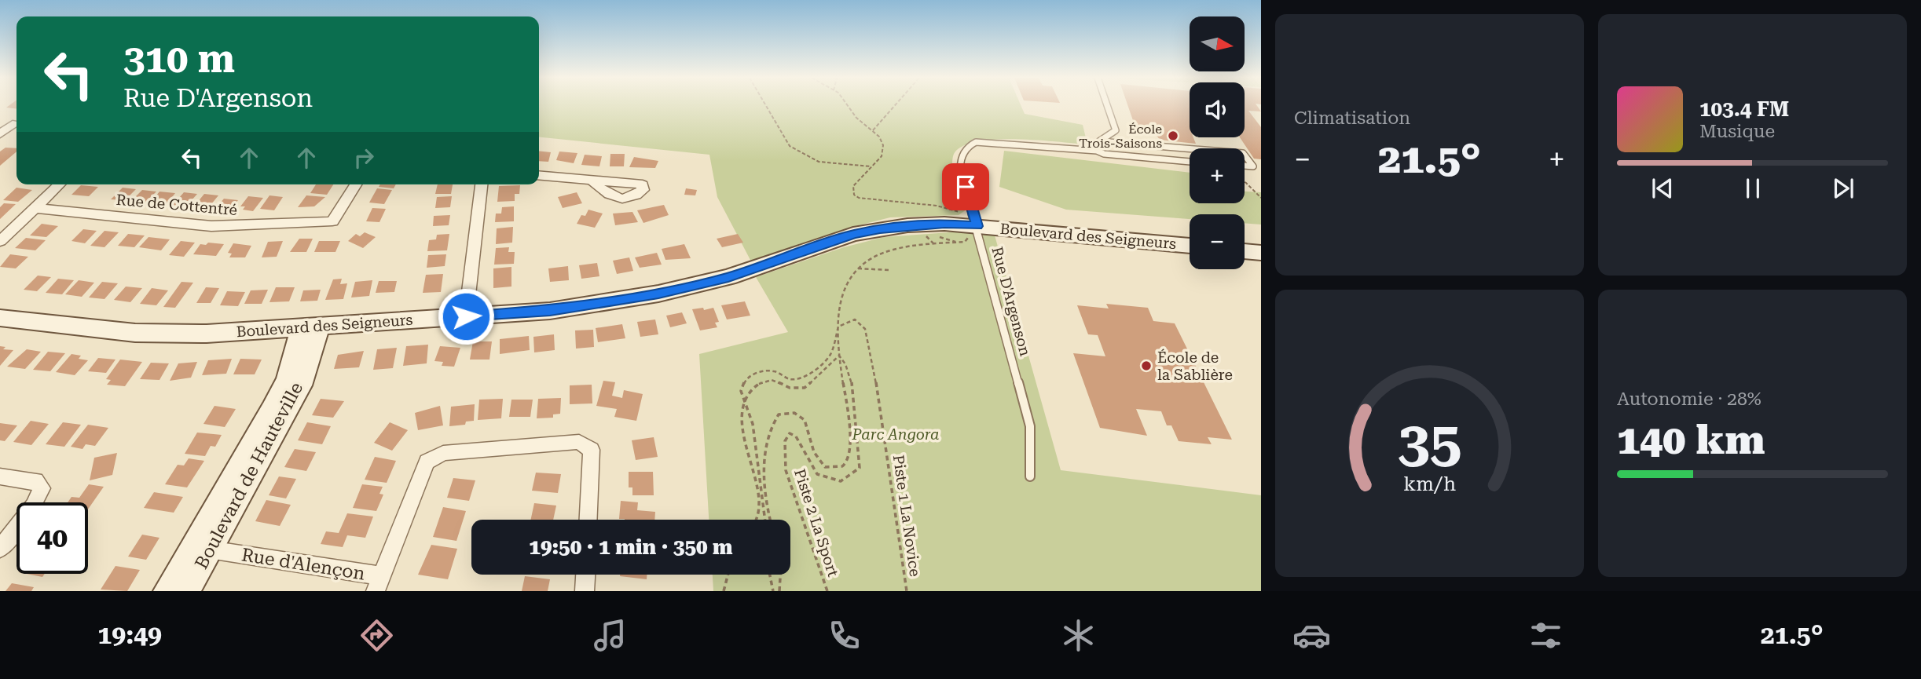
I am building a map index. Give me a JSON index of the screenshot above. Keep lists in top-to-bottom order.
{
  "streets": {
    "street": [
      "Rue de Cottentré",
      "Boulevard des Seigneurs",
      "Boulevard de Hauteville",
      "Rue d'Alençon"
    ],
    "lane": ["Rue D'Argenson"],
    "path": ["Piste 1 La Novice", "Piste 2 La Sport"]
  },
  "crossings": [
    ["Boulevard des Seigneurs", "Rue D'Argenson"],
    ["Boulevard des Seigneurs", "Boulevard de Hauteville"],
    ["Boulevard de Hauteville", "Rue d'Alençon"]
  ],
  "parks": ["Parc Angora"],
  "places": ["École Trois-Saisons", "École de la Sablière"],
  "north": "right",
  "page": {
    "tile": [
      "Climatisation",
      ["Autonomie · 28%", "140 km"]
    ],
    "map_buttons": ["+", "−"],
    "turn": ["310 m", "Rue D'Argenson"],
    "song": ["103.4 FM", "Musique"],
    "heat": ["−", "21.5°", "+"],
    "limit": "40",
    "trip": "19:50 · 1 min · 350 m",
    "tabs": ["19:49", "21.5°"],
    "gauge": ["35", "km/h"]
  }
}
